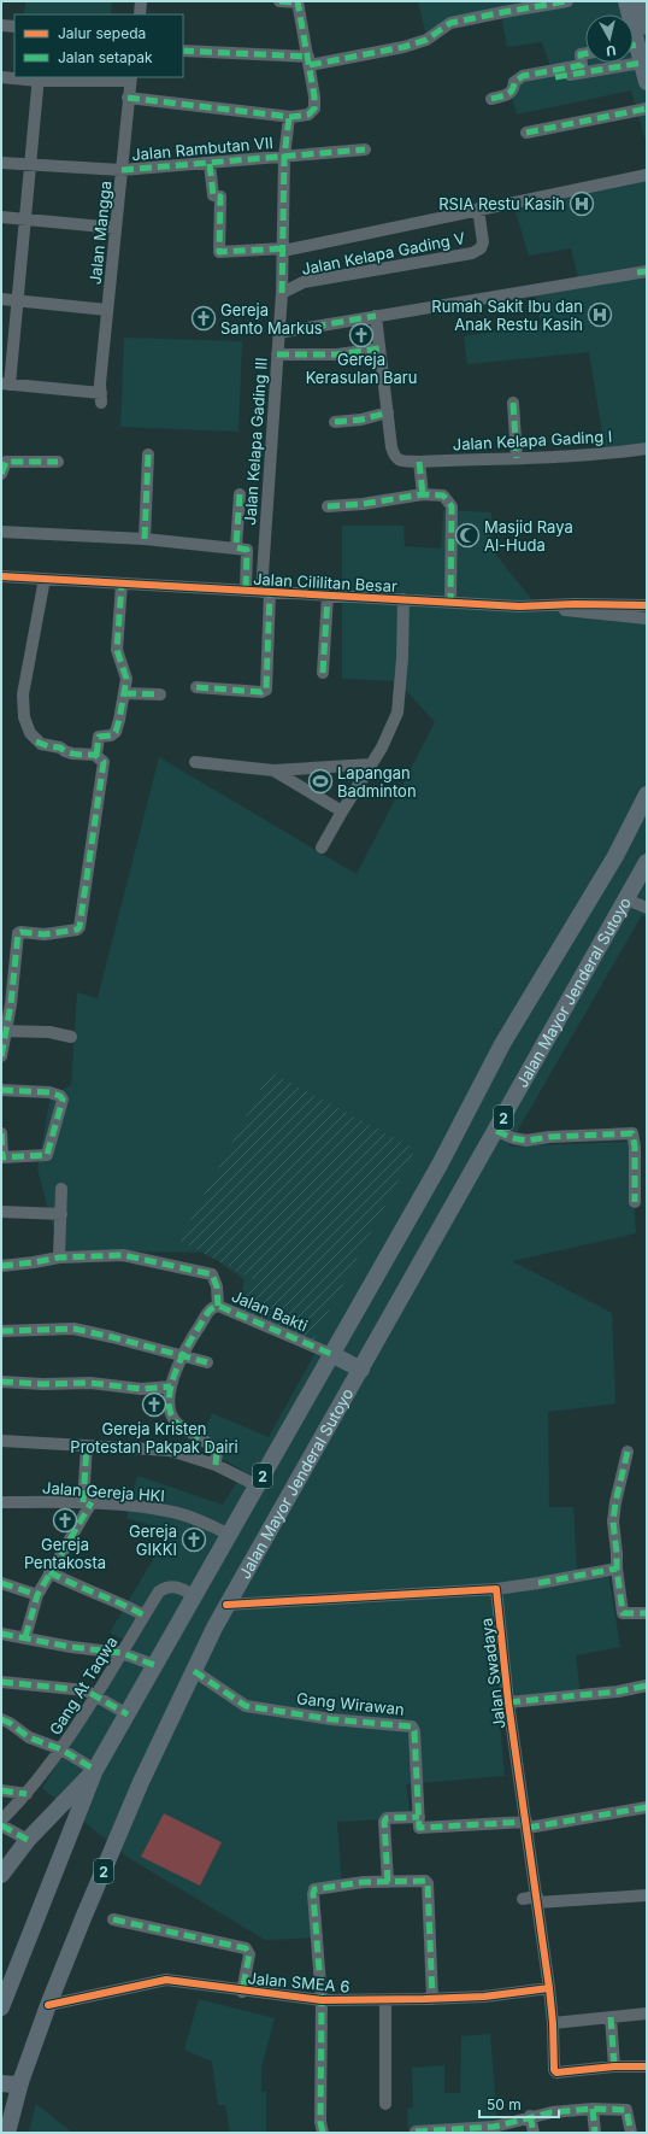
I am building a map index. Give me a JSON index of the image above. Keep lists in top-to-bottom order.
{
  "streets": {
    "highway": ["Jalan Mayor Jenderal Sutoyo", "2"],
    "street": [
      "Jalan Rambutan VII",
      "Jalan Mangga",
      "Jalan Kelapa Gading V",
      "Jalan Kelapa Gading I",
      "Jalan Kelapa Gading III",
      "Jalan Cililitan Besar",
      "Jalan Bakti",
      "Jalan Gereja HKI",
      "Jalan Swadaya",
      "Gang At Taqwa",
      "Gang Wirawan",
      "Jalan SMEA 6"
    ]
  },
  "crossings": [
    ["Jalan Rambutan VII", "Jalan Mangga"],
    ["Jalan Rambutan VII", "Jalan Kelapa Gading V"],
    ["Jalan Rambutan VII", "Jalan Kelapa Gading III"],
    ["Jalan Kelapa Gading V", "Jalan Kelapa Gading III"],
    ["Jalan Kelapa Gading III", "Jalan Cililitan Besar"],
    ["Jalan Mayor Jenderal Sutoyo", "Jalan Bakti"],
    ["Jalan Mayor Jenderal Sutoyo", "Jalan Gereja HKI"],
    ["Jalan Mayor Jenderal Sutoyo", "Gang At Taqwa"],
    ["Jalan Mayor Jenderal Sutoyo", "Gang Wirawan"],
    ["Jalan Mayor Jenderal Sutoyo", "Jalan SMEA 6"],
    ["Jalan Swadaya", "Jalan SMEA 6"]
  ],
  "places": {
    "hospital": ["RSIA Restu Kasih", "Rumah Sakit Ibu dan Anak Restu Kasih"],
    "church": [
      "Gereja Santo Markus",
      "Gereja Kerasulan Baru",
      "Gereja Kristen Protestan Pakpak Dairi",
      "Gereja Pentakosta",
      "Gereja GIKKI"
    ],
    "mosque": ["Masjid Raya Al-Huda"],
    "sports": ["Lapangan Badminton"]
  },
  "legend": ["Jalur sepeda", "Jalan setapak"],
  "scale_bar": "50 m",
  "north": "bottom"
}
